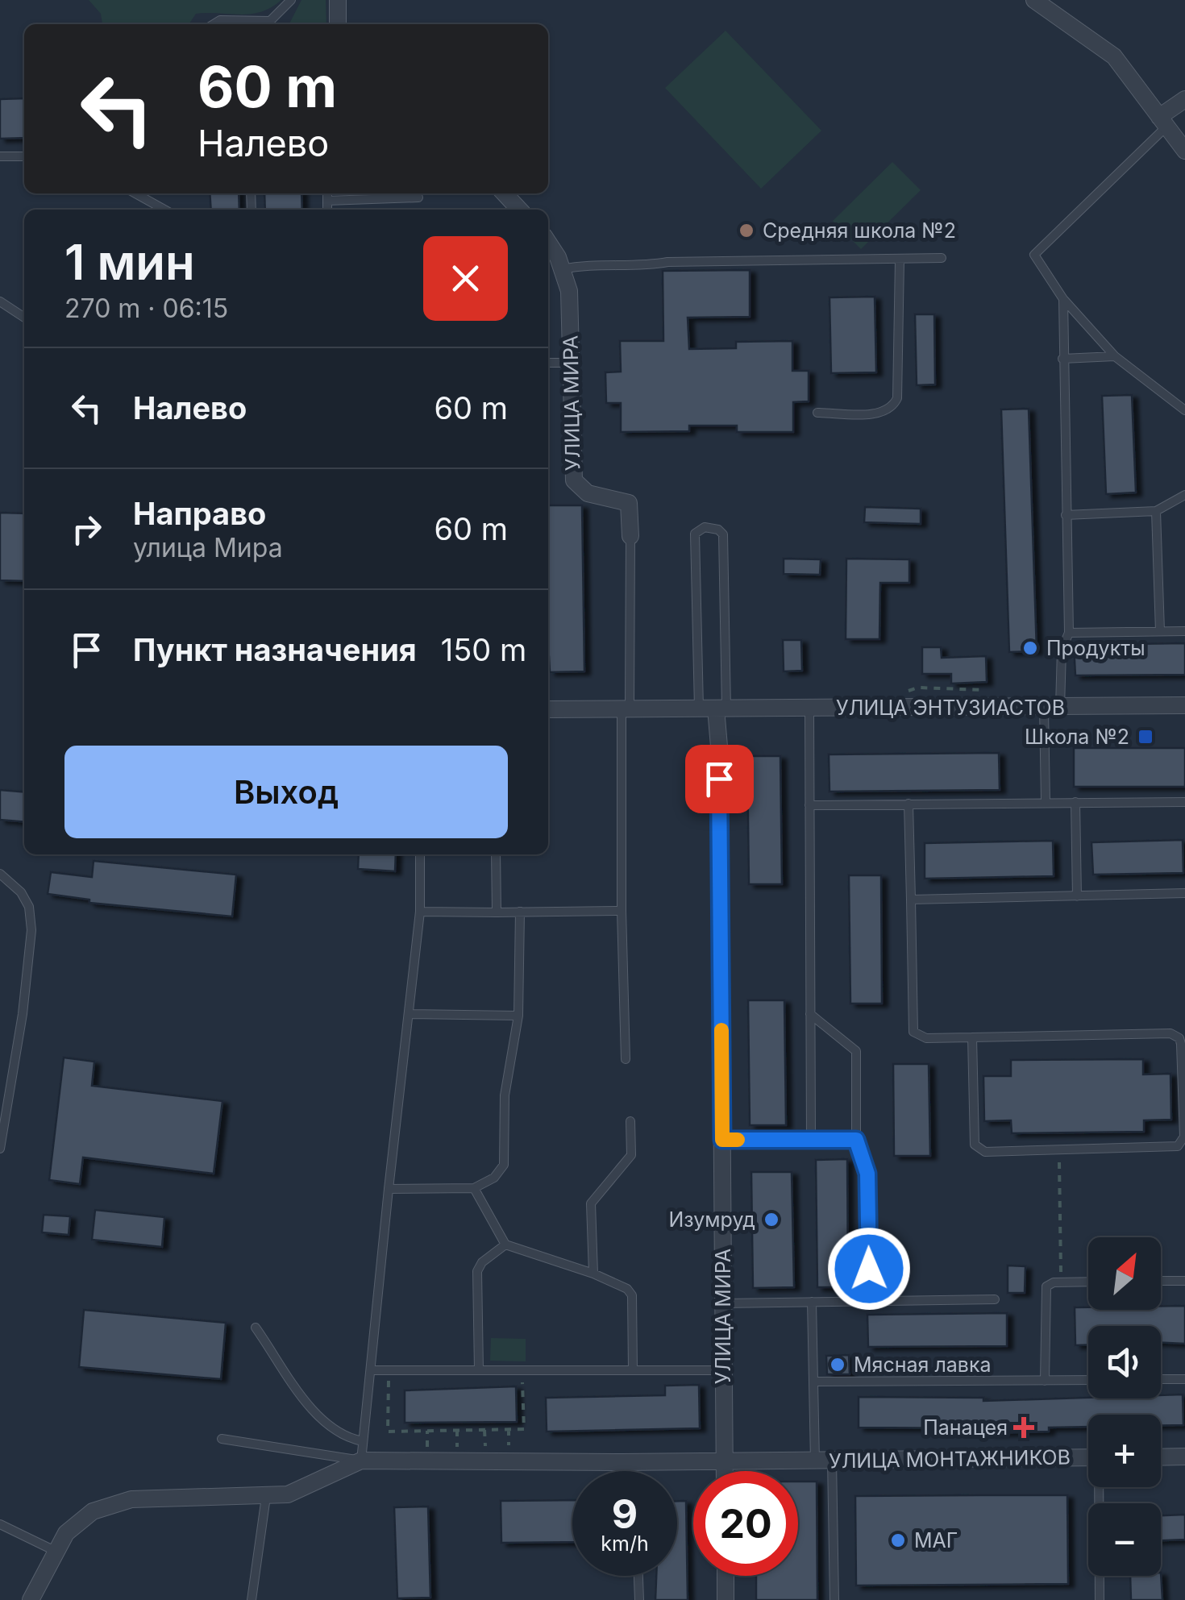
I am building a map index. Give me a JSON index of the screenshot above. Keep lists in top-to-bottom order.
{
  "streets": {
    "street": ["УЛИЦА МИРА", "УЛИЦА ЭНТУЗИАСТОВ", "УЛИЦА МОНТАЖНИКОВ"]
  },
  "crossings": [
    ["УЛИЦА МИРА", "УЛИЦА ЭНТУЗИАСТОВ"],
    ["УЛИЦА МИРА", "УЛИЦА МОНТАЖНИКОВ"]
  ],
  "places": {
    "other": [
      "Средняя школа №2",
      "Продукты",
      "Изумруд",
      "Мясная лавка",
      "МАГ"
    ],
    "transit": ["Школа №2"],
    "health": ["Панацея"]
  },
  "north": "top right",
  "page": {
    "turn": ["60 m", "Налево"],
    "heading": ["1 мин", "270 m · 06:15"],
    "list": [
      {
        "name": "Налево",
        "value": "60 m"
      },
      {
        "name": "Направо",
        "note": "улица Мира",
        "value": "60 m"
      },
      {
        "name": "Пункт назначения",
        "value": "150 m"
      }
    ],
    "buttons": "Выход",
    "map_buttons": ["+", "−"],
    "speed": "9 km/h",
    "limit": "20"
  }
}
